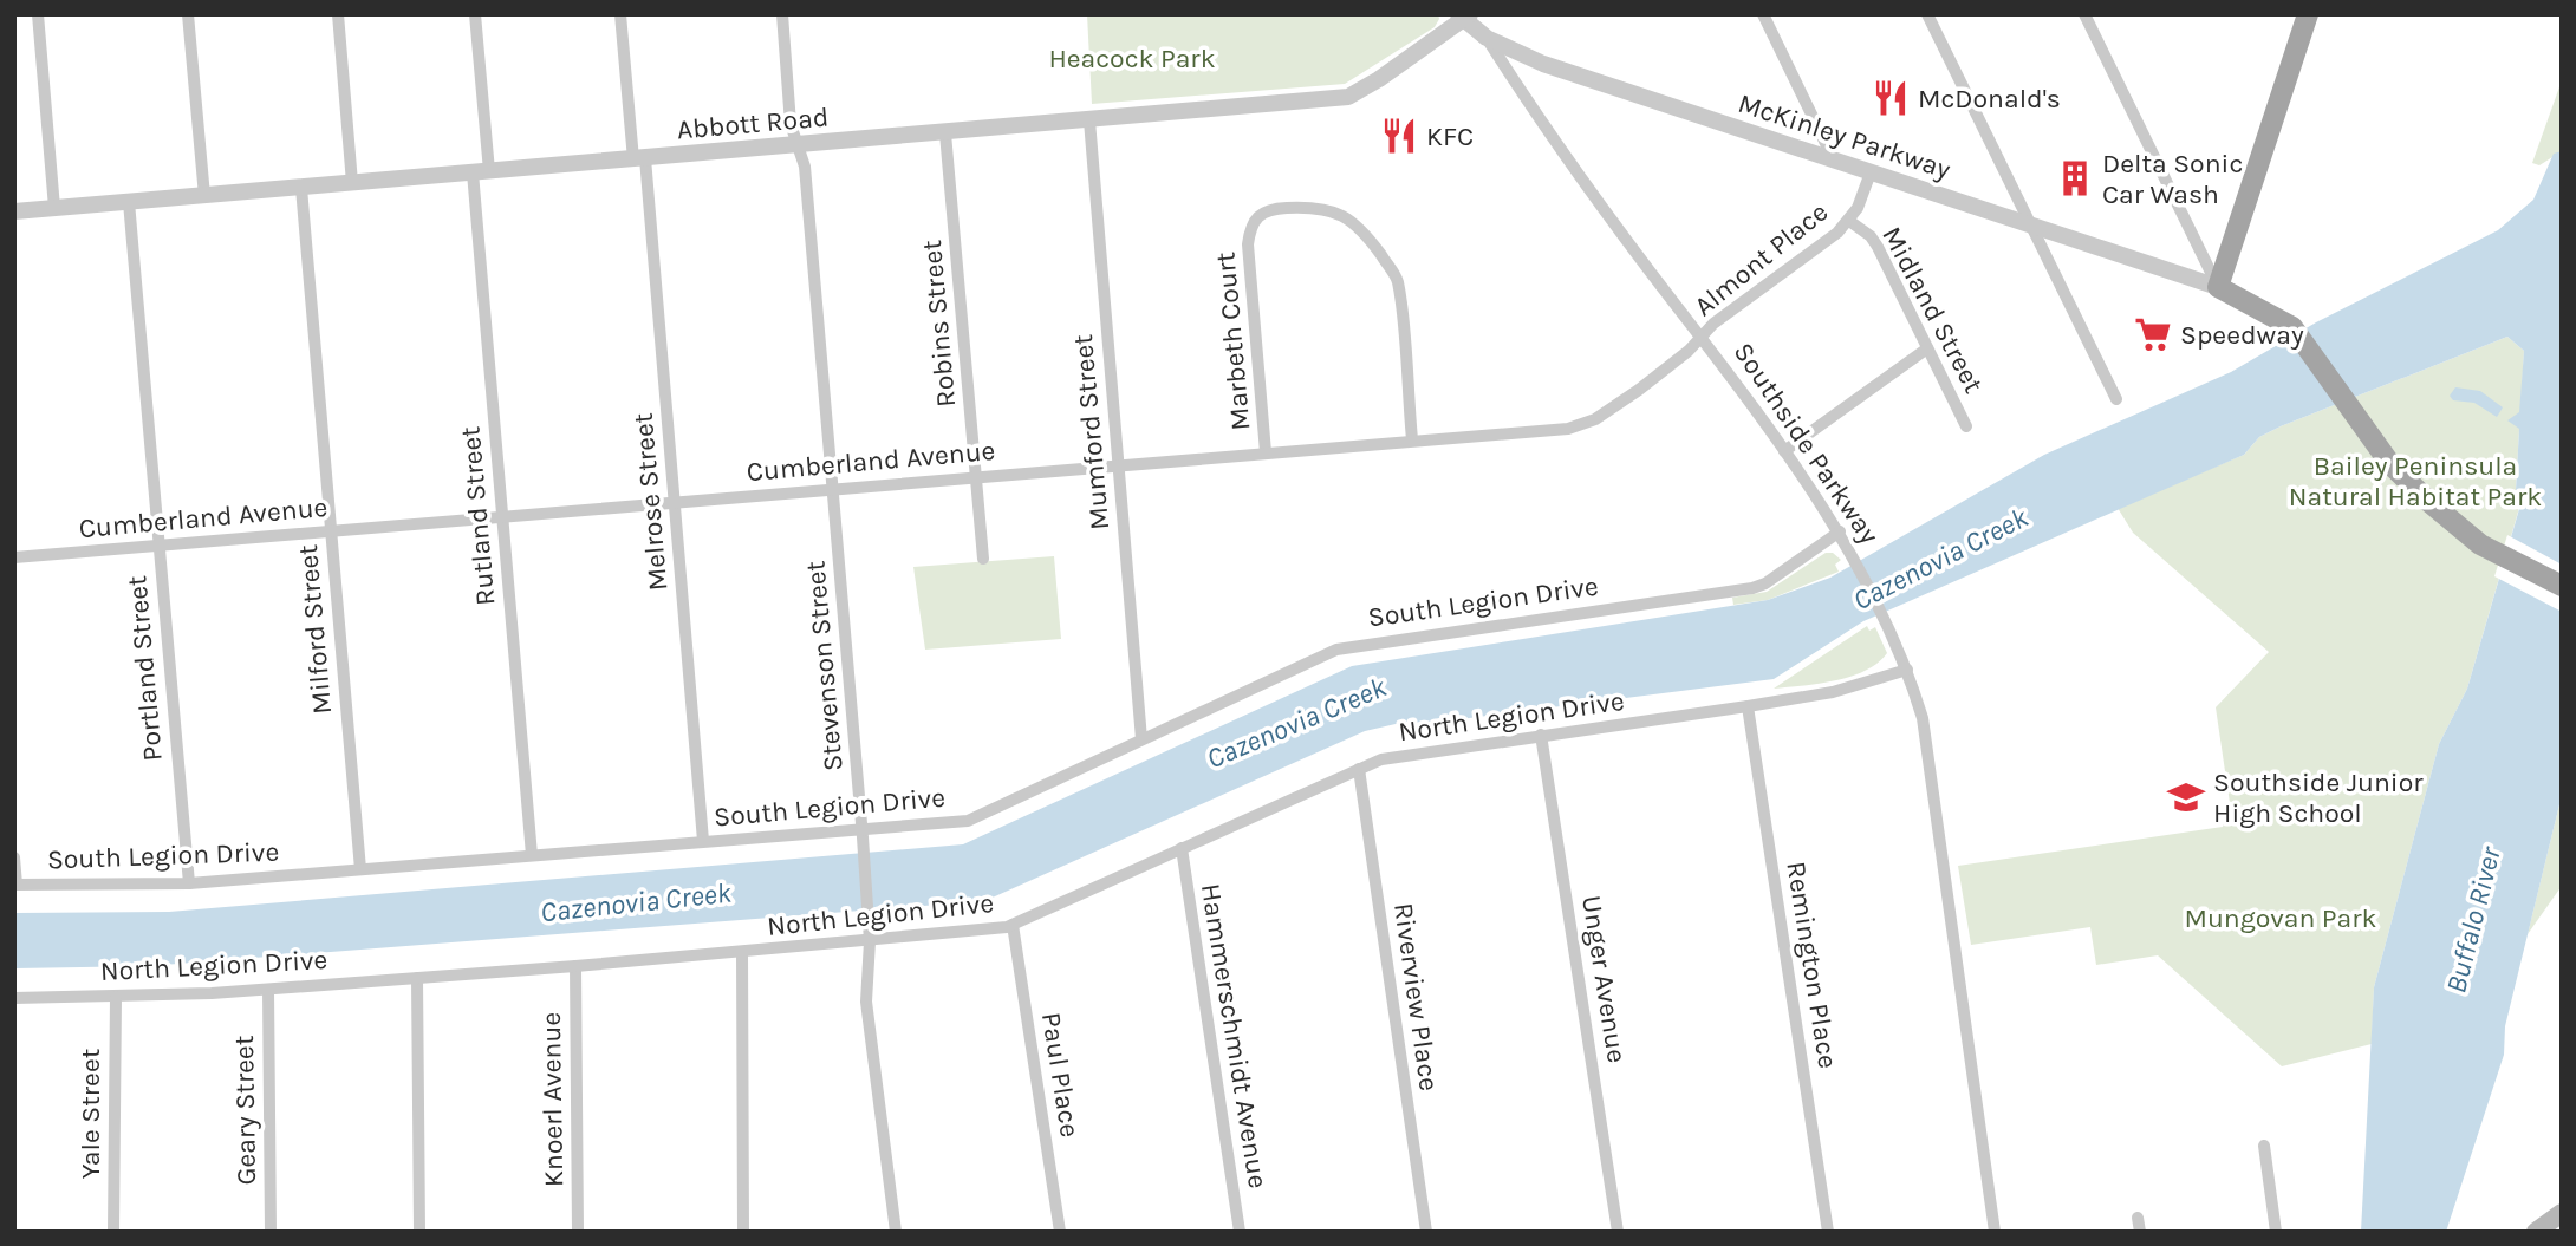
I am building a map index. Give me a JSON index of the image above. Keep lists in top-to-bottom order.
{
  "streets": {
    "street": [
      "Abbott Road",
      "McKinley Parkway",
      "Almont Place",
      "Midland Street",
      "Robins Street",
      "Marbeth Court",
      "Mumford Street",
      "Southside Parkway",
      "Cumberland Avenue",
      "Melrose Street",
      "Rutland Street",
      "South Legion Drive",
      "Milford Street",
      "Stevenson Street",
      "Portland Street",
      "North Legion Drive",
      "Remington Place",
      "Unger Avenue",
      "Riverview Place",
      "Hammerschmidt Avenue",
      "Paul Place",
      "Knoerl Avenue",
      "Geary Street",
      "Yale Street"
    ]
  },
  "crossings": [
    ["Abbott Road", "McKinley Parkway"],
    ["Abbott Road", "Robins Street"],
    ["Abbott Road", "Mumford Street"],
    ["Abbott Road", "Melrose Street"],
    ["Abbott Road", "Rutland Street"],
    ["Abbott Road", "Milford Street"],
    ["Abbott Road", "Stevenson Street"],
    ["Abbott Road", "Portland Street"],
    ["McKinley Parkway", "Almont Place"],
    ["McKinley Parkway", "Southside Parkway"],
    ["Almont Place", "Midland Street"],
    ["Almont Place", "Southside Parkway"],
    ["Almont Place", "Cumberland Avenue"],
    ["Robins Street", "Cumberland Avenue"],
    ["Marbeth Court", "Cumberland Avenue"],
    ["Mumford Street", "Cumberland Avenue"],
    ["Mumford Street", "South Legion Drive"],
    ["Southside Parkway", "Cumberland Avenue"],
    ["Southside Parkway", "South Legion Drive"],
    ["Southside Parkway", "North Legion Drive"],
    ["Cumberland Avenue", "Melrose Street"],
    ["Cumberland Avenue", "Rutland Street"],
    ["Cumberland Avenue", "Milford Street"],
    ["Cumberland Avenue", "Stevenson Street"],
    ["Cumberland Avenue", "Portland Street"],
    ["Melrose Street", "South Legion Drive"],
    ["Rutland Street", "South Legion Drive"],
    ["South Legion Drive", "Milford Street"],
    ["South Legion Drive", "Stevenson Street"],
    ["South Legion Drive", "Portland Street"],
    ["Stevenson Street", "North Legion Drive"],
    ["North Legion Drive", "Remington Place"],
    ["North Legion Drive", "Unger Avenue"],
    ["North Legion Drive", "Riverview Place"],
    ["North Legion Drive", "Hammerschmidt Avenue"],
    ["North Legion Drive", "Paul Place"],
    ["North Legion Drive", "Knoerl Avenue"],
    ["North Legion Drive", "Geary Street"],
    ["North Legion Drive", "Yale Street"]
  ],
  "water": ["Cazenovia Creek", "Buffalo River"],
  "parks": ["Heacock Park", "Bailey Peninsula Natural Habitat Park", "Mungovan Park"],
  "places": {
    "restaurant": ["McDonald's", "KFC"],
    "building": ["Delta Sonic Car Wash"],
    "supermarket": ["Speedway"],
    "school or university": ["Southside Junior High School"]
  }
}
